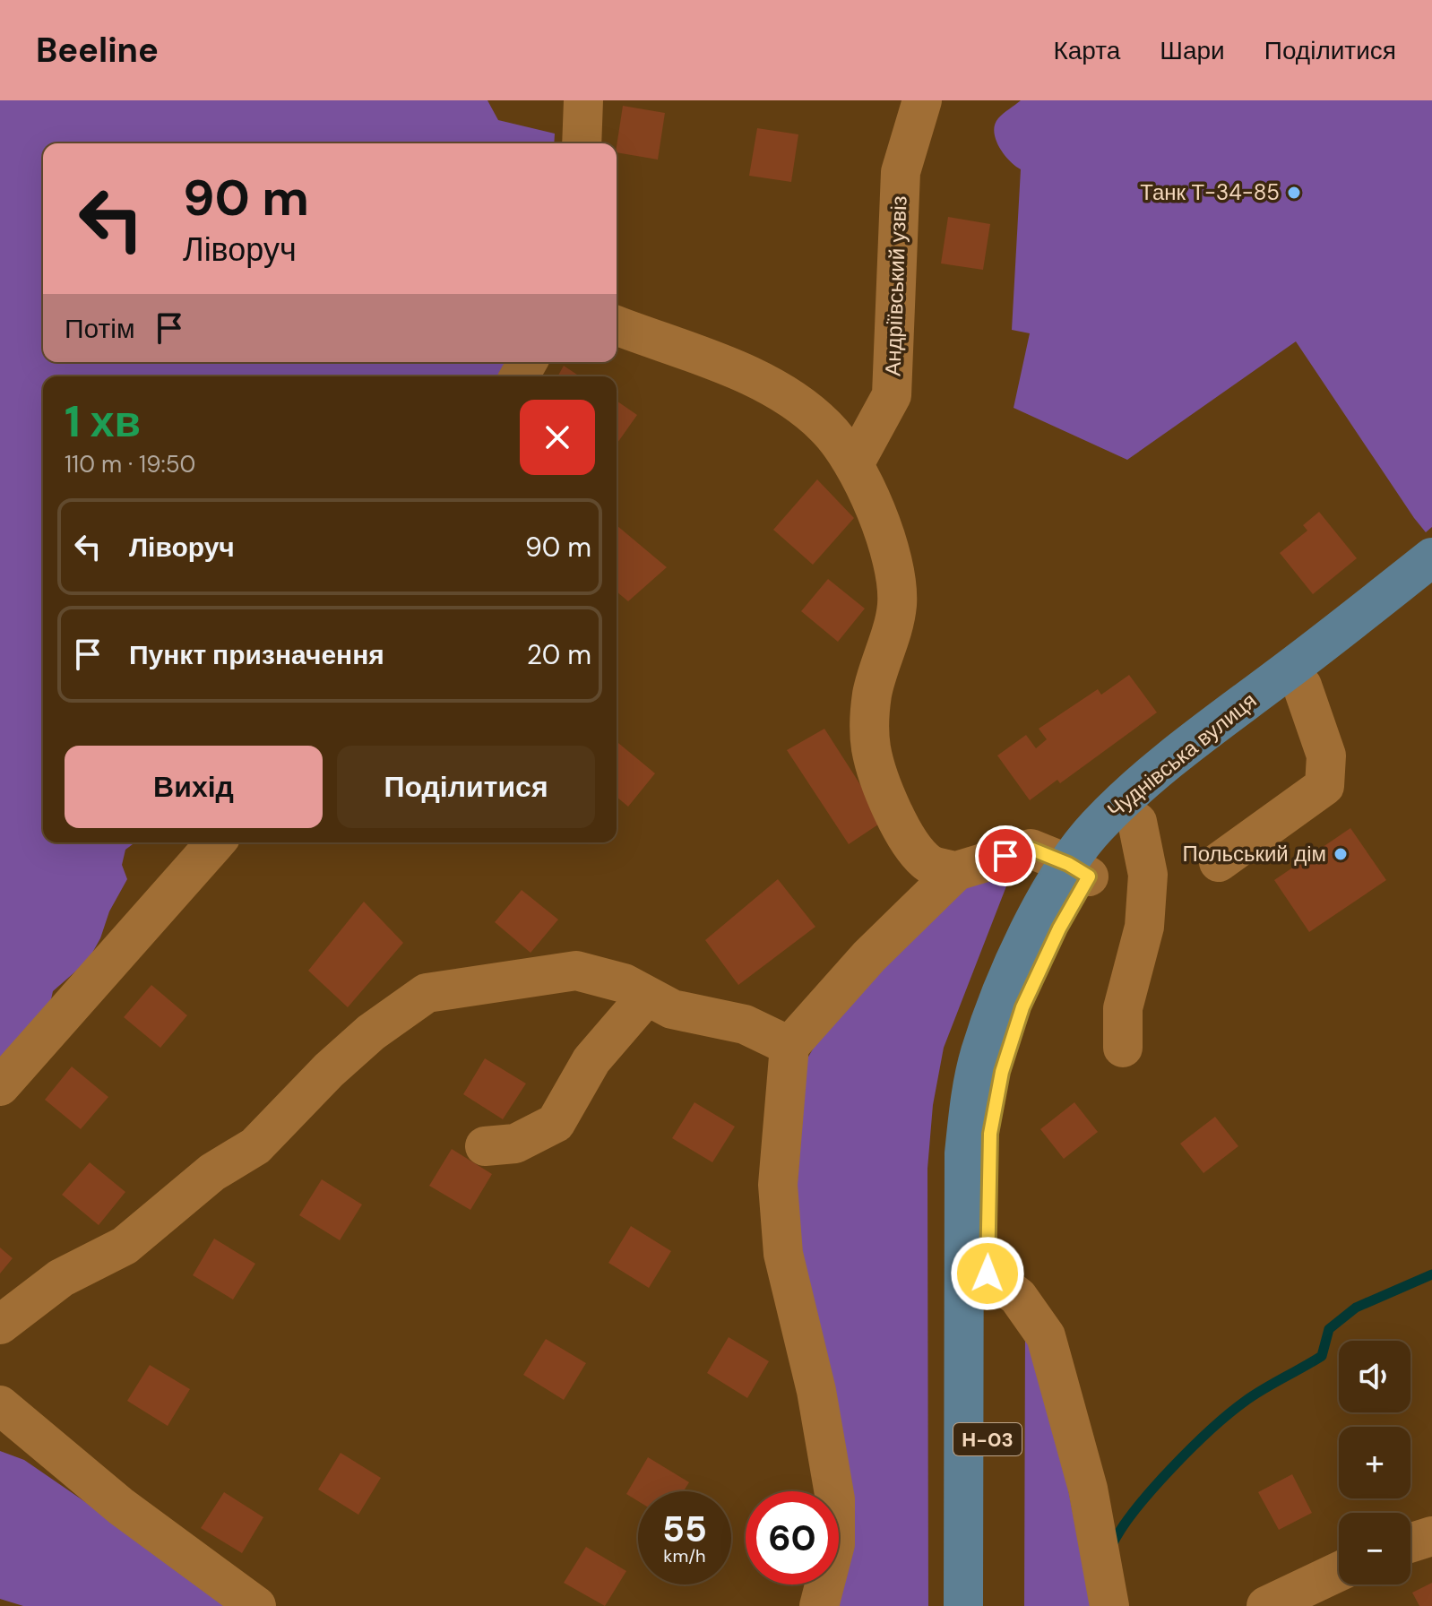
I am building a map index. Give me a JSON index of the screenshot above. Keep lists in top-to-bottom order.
{
  "streets": {
    "main road": ["Чуднівська вулиця", "Н-03"],
    "street": ["Андріївський узвіз"]
  },
  "places": ["Танк Т-34-85", "Польський дім"],
  "page": {
    "header": "Beeline",
    "nav": ["Карта", "Шари", "Поділитися"],
    "turn": ["90 m", "Ліворуч"],
    "then": "Потім",
    "heading": ["1 хв", "110 m · 19:50"],
    "list": [
      {
        "name": "Ліворуч",
        "value": "90 m"
      },
      {
        "name": "Пункт призначення",
        "value": "20 m"
      }
    ],
    "buttons": ["Вихід", "Поділитися"],
    "map_buttons": ["+", "−"],
    "speed": "55 km/h",
    "limit": "60"
  }
}
